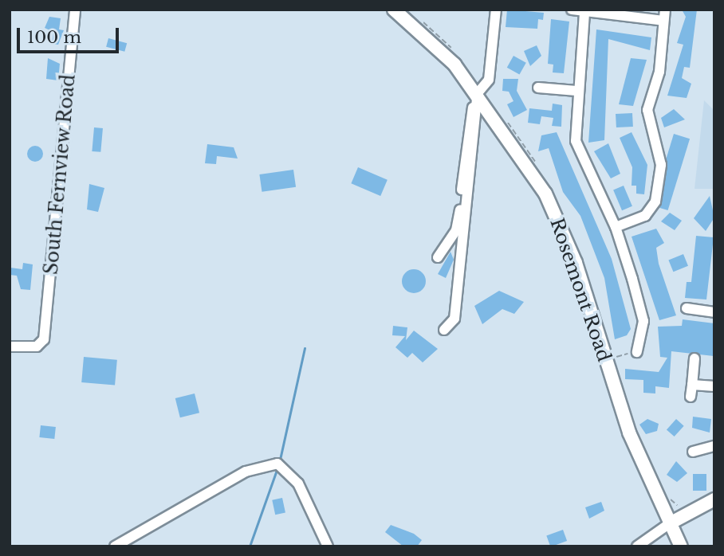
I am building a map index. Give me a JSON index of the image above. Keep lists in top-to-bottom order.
{
  "streets": {
    "main road": ["Rosemont Road"],
    "street": ["South Fernview Road"]
  },
  "scale_bar": "100 m"
}
